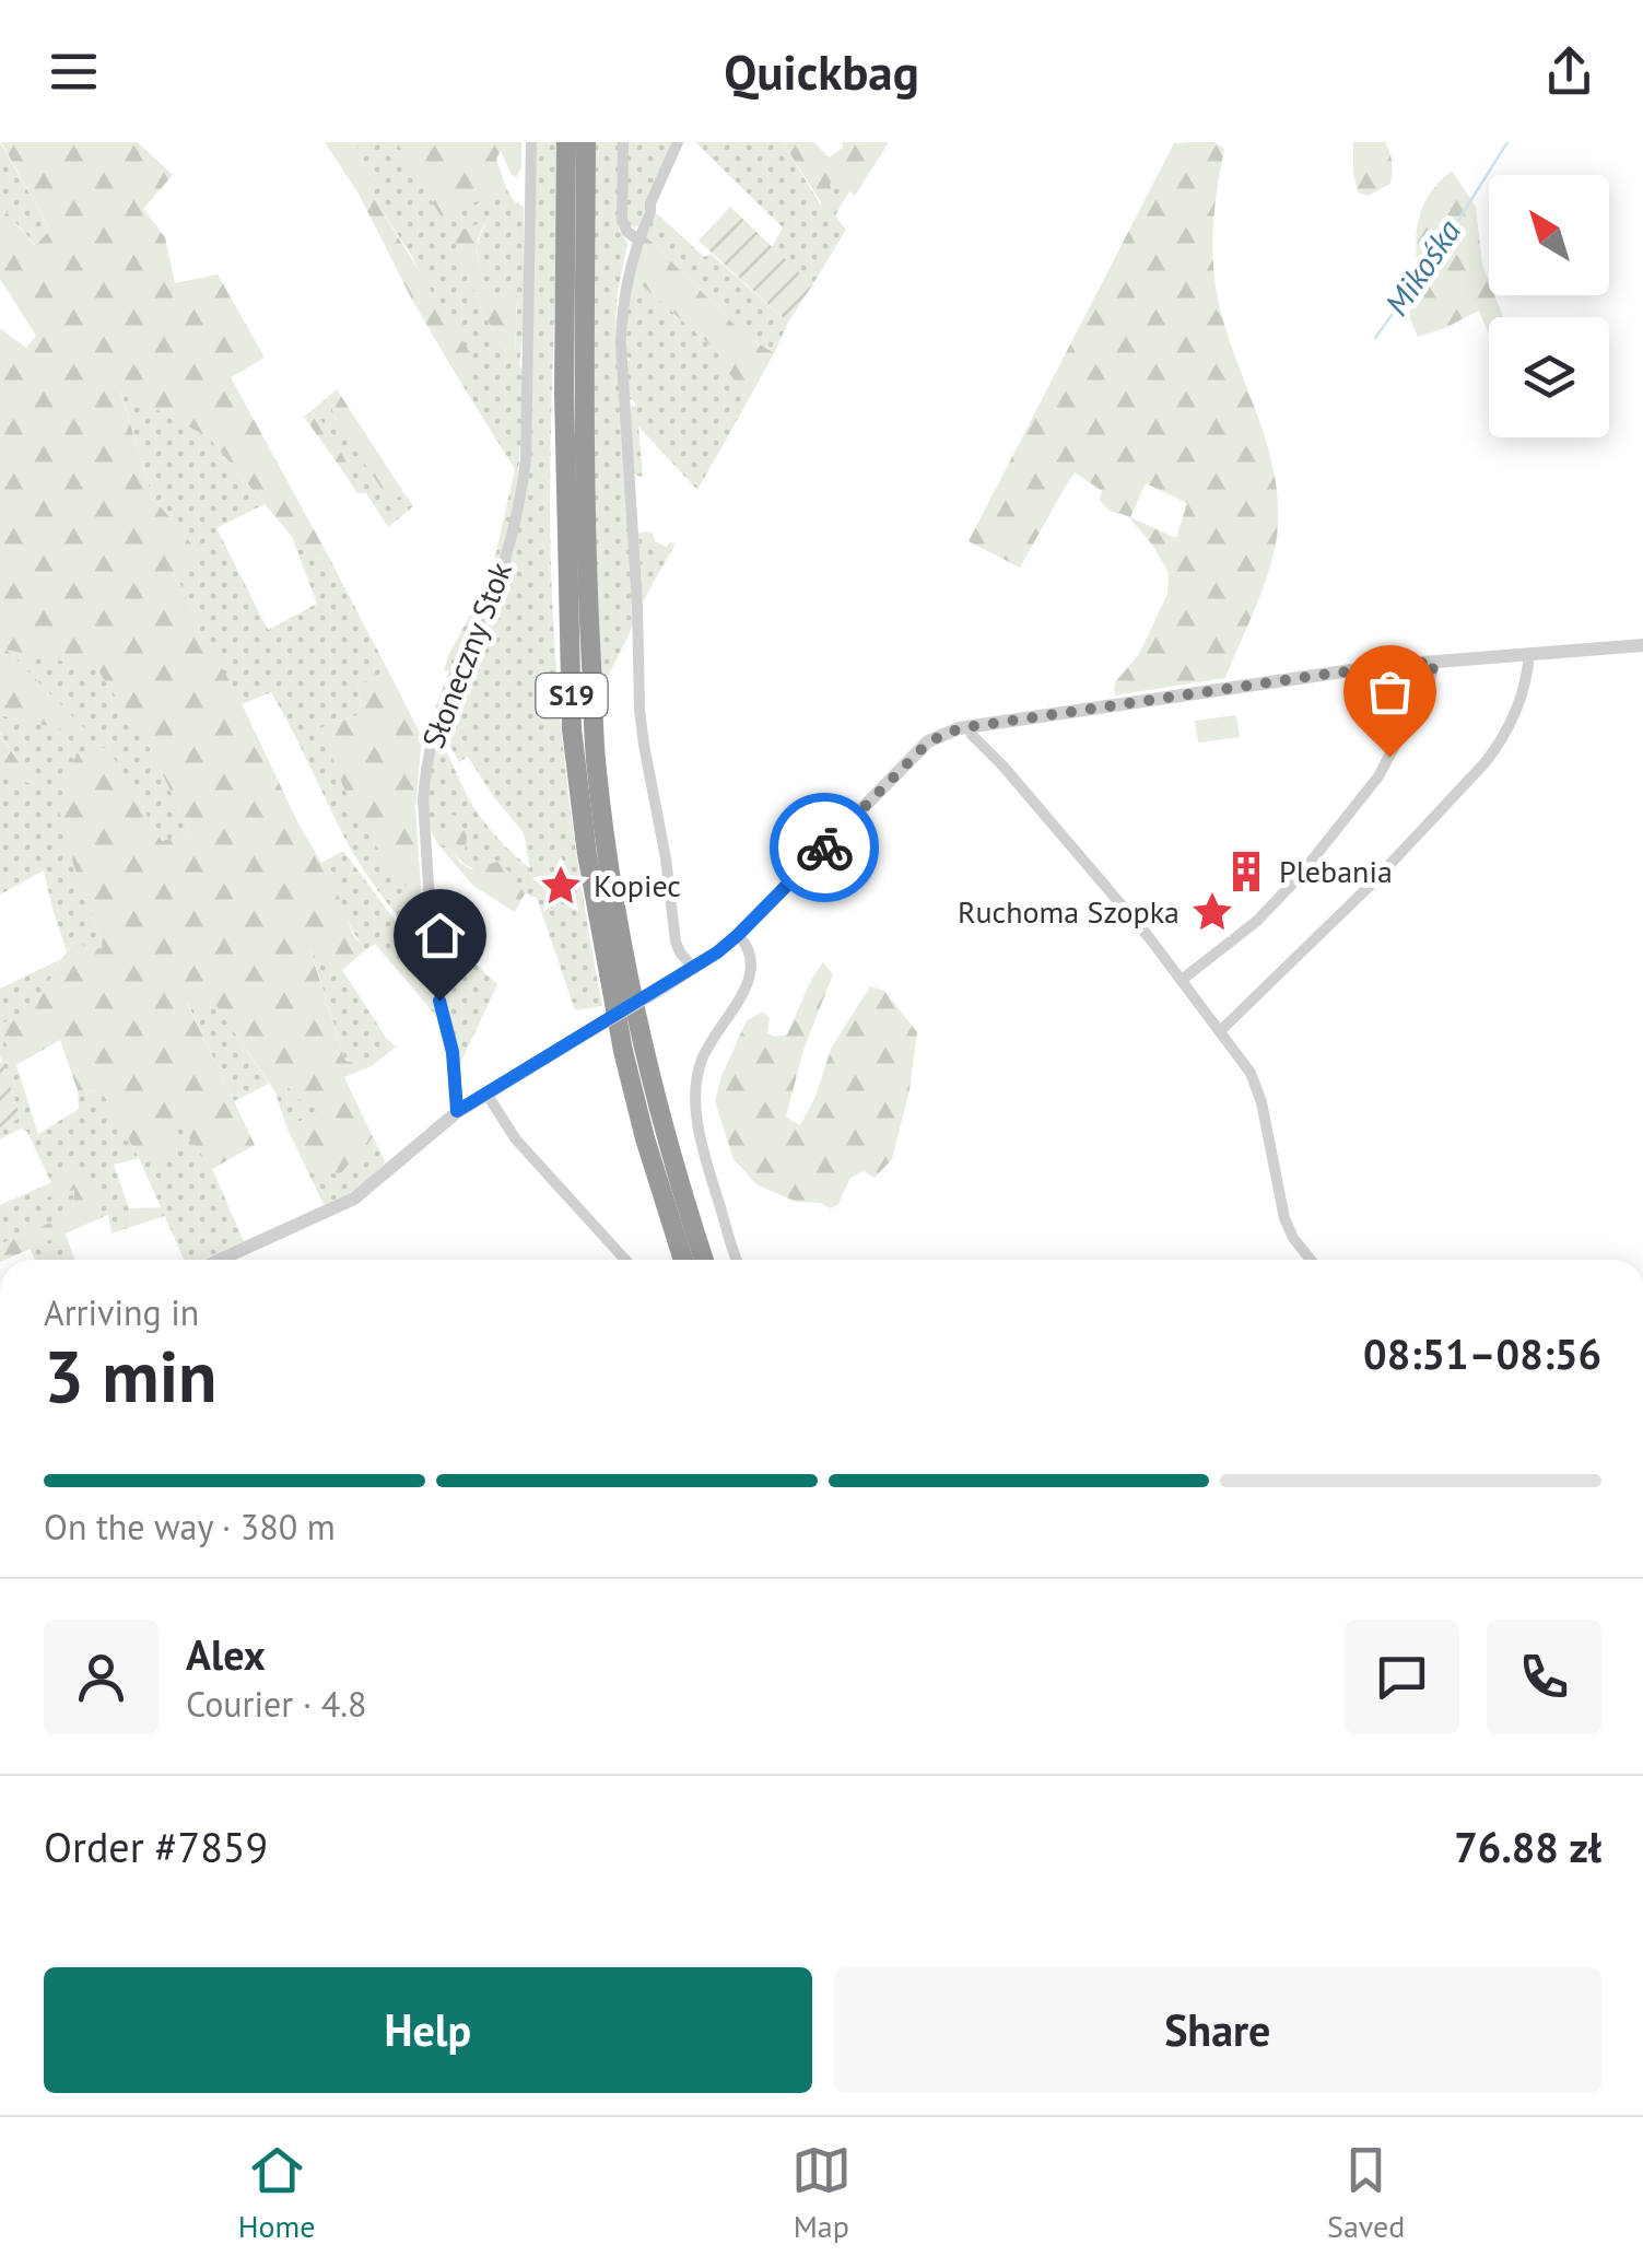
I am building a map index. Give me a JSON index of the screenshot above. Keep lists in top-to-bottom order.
{
  "streets": {
    "highway": ["S19"],
    "street": ["Słoneczny Stok"]
  },
  "water": ["Mikośka"],
  "places": {
    "building": ["Plebania"],
    "place": ["Kopiec", "Ruchoma Szopka"]
  },
  "north": "top left",
  "page": {
    "header": "Quickbag",
    "heading": ["3 min", "Arriving in", "08:51–08:56"],
    "panel": [
      "Alex",
      "Courier · 4.8",
      "Order #7859",
      "76.88 zł"
    ],
    "bar": "On the way · 380 m",
    "buttons": ["Help", "Share"],
    "tabs": ["Home", "Map", "Saved"]
  }
}
